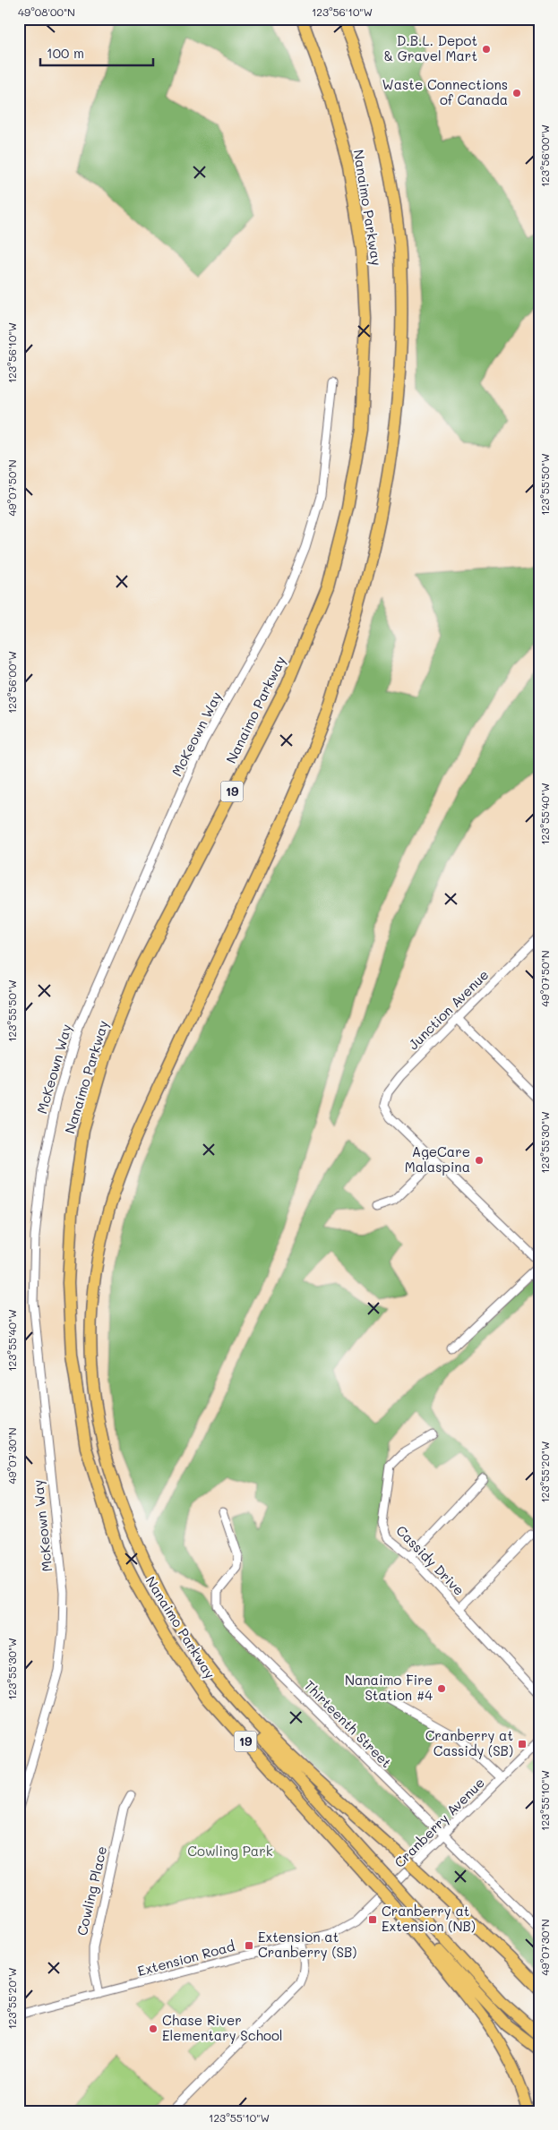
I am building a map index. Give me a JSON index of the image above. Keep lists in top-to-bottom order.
{
  "streets": {
    "highway": ["Nanaimo Parkway", "19"],
    "street": [
      "McKeown Way",
      "Junction Avenue",
      "Cassidy Drive",
      "Thirteenth Street",
      "Cranberry Avenue",
      "Cowling Place",
      "Extension Road"
    ]
  },
  "crossings": [
    ["Thirteenth Street", "Cranberry Avenue"],
    ["Cranberry Avenue", "Extension Road"],
    ["Cowling Place", "Extension Road"]
  ],
  "parks": ["Cowling Park"],
  "places": {
    "other": [
      "D.B.L. Depot & Gravel Mart",
      "Waste Connections of Canada",
      "AgeCare Malaspina",
      "Nanaimo Fire Station #4",
      "Chase River Elementary School"
    ],
    "transit": ["Cranberry at Cassidy (SB)", "Cranberry at Extension (NB)", "Extension at Cranberry (SB)"]
  },
  "scale_bar": "100 m",
  "coordinates": [
    "49°08'00\"N",
    "123°56'10\"W",
    "123°56'00\"W",
    "123°55'50\"W",
    "49°07'50\"N",
    "123°55'40\"W",
    "123°55'30\"W",
    "49°07'30\"N",
    "123°55'20\"W",
    "123°55'10\"W"
  ]
}
